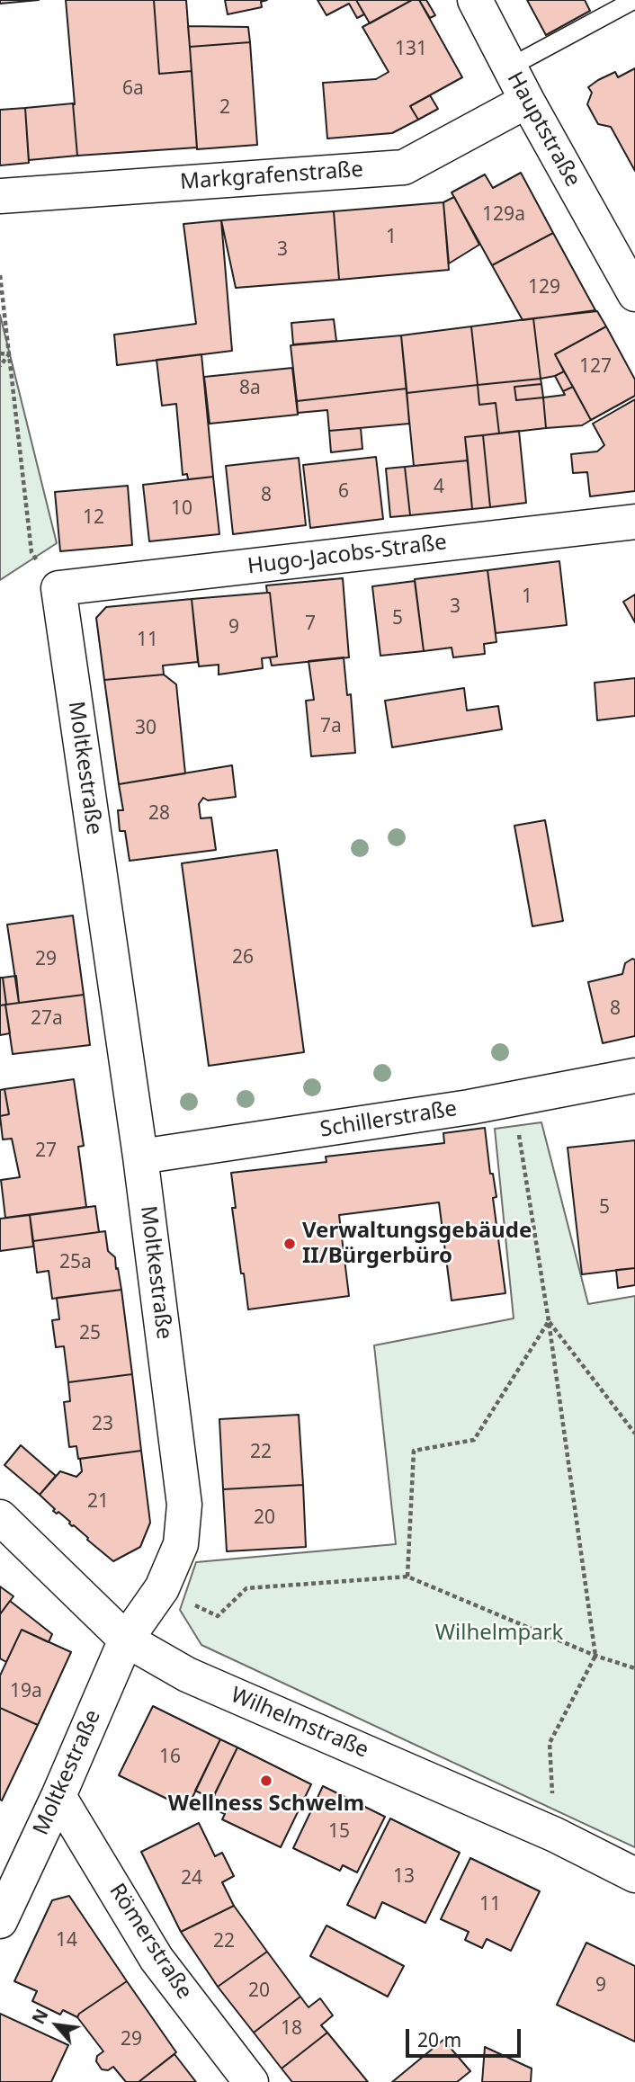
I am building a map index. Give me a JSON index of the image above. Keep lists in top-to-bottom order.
{
  "streets": {
    "street": [
      "Hauptstraße",
      "Markgrafenstraße",
      "Hugo-Jacobs-Straße",
      "Moltkestraße",
      "Schillerstraße",
      "Wilhelmstraße",
      "Römerstraße"
    ]
  },
  "crossings": [
    ["Hauptstraße", "Markgrafenstraße"],
    ["Hugo-Jacobs-Straße", "Moltkestraße"],
    ["Moltkestraße", "Schillerstraße"],
    ["Moltkestraße", "Wilhelmstraße"],
    ["Moltkestraße", "Römerstraße"]
  ],
  "parks": ["Wilhelmpark"],
  "places": ["Verwaltungsgebäude II/Bürgerbüro", "Wellness Schwelm"],
  "house_numbers": [
    "131",
    "6a",
    "2",
    "129a",
    "1",
    "3",
    "129",
    "127",
    "8a",
    "4",
    "6",
    "8",
    "10",
    "12",
    "1",
    "3",
    "5",
    "7",
    "9",
    "11",
    "7a",
    "30",
    "28",
    "26",
    "29",
    "8",
    "27a",
    "27",
    "5",
    "25a",
    "25",
    "23",
    "22",
    "21",
    "20",
    "19a",
    "16",
    "15",
    "13",
    "24",
    "11",
    "14",
    "22",
    "9",
    "20",
    "18",
    "29"
  ],
  "scale_bar": "20 m",
  "north": "top left"
}
